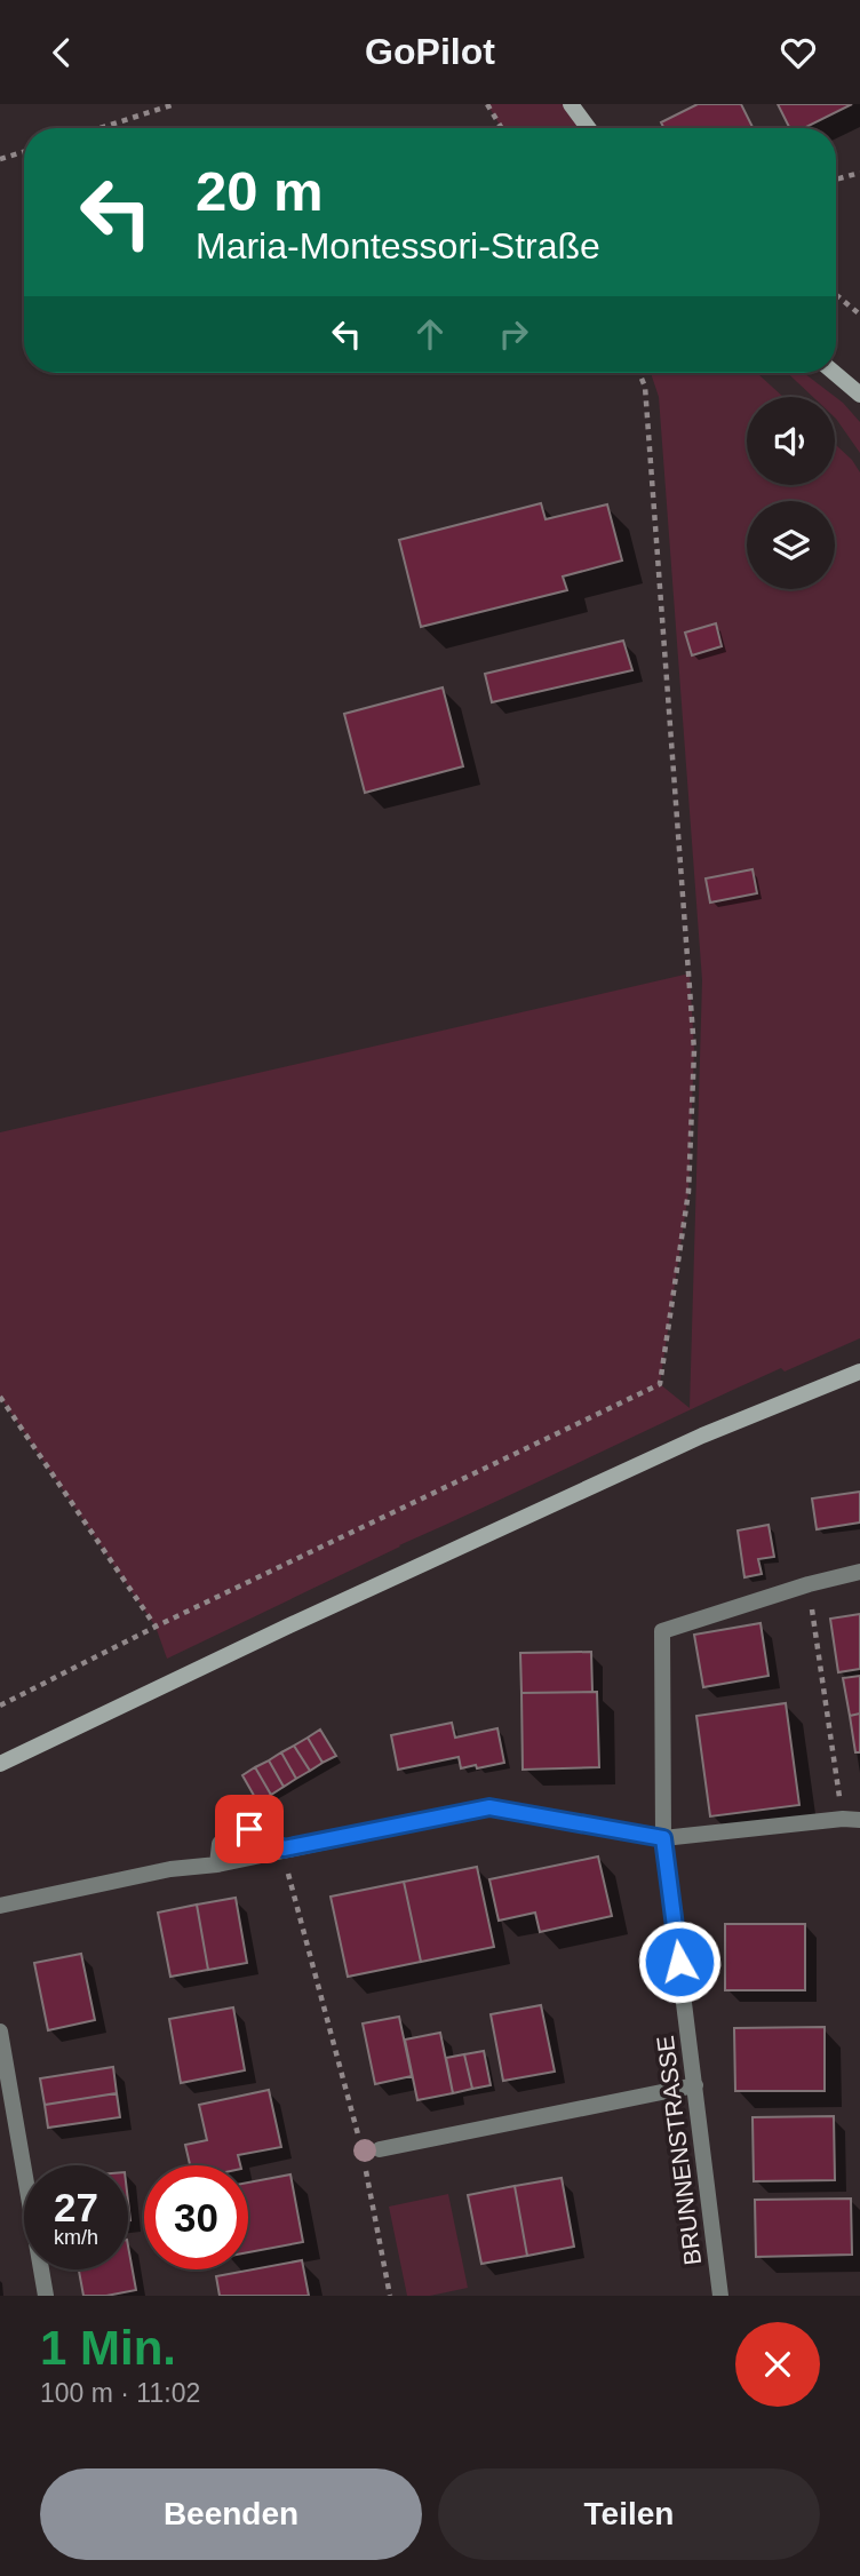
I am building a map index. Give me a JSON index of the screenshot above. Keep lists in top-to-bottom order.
{
  "streets": {
    "street": ["BRUNNENSTRASSE"]
  },
  "page": {
    "header": "GoPilot",
    "turn": ["20 m", "Maria-Montessori-Straße"],
    "speed": "27 km/h",
    "limit": "30",
    "heading": ["1 Min.", "100 m · 11:02"],
    "buttons": ["Beenden", "Teilen"]
  }
}
